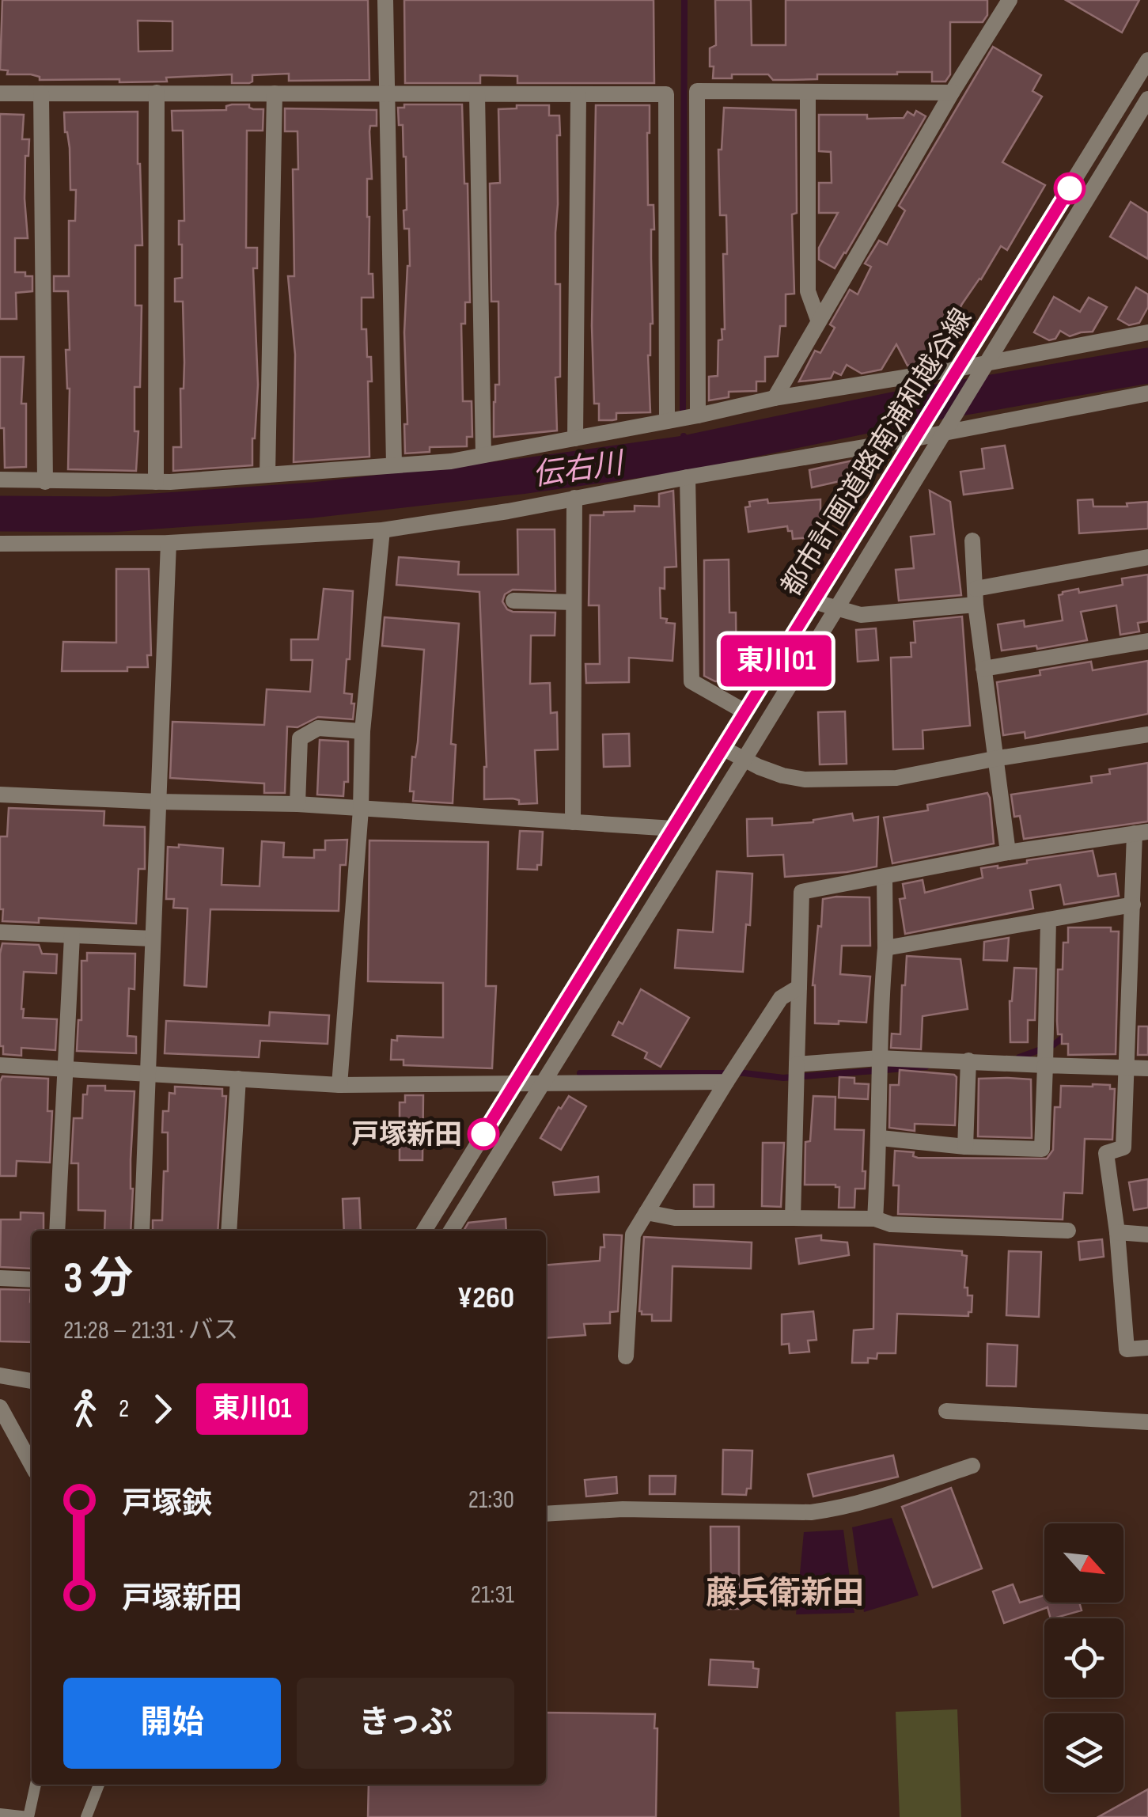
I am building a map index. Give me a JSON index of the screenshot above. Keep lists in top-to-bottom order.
{
  "streets": {
    "street": ["都市計画道路南浦和越谷線"]
  },
  "districts": ["藤兵衛新田"],
  "water": ["伝右川"],
  "places": ["戸塚新田"],
  "lines": ["bus line 東川01"],
  "north": "bottom right",
  "page": {
    "on_map": "東川01",
    "heading": ["3 分", "21:28 – 21:31 · バス", "¥260"],
    "legs": ["2", "東川01"],
    "list": [
      {
        "name": "戸塚鋏",
        "value": "21:30"
      },
      {
        "name": "戸塚新田",
        "value": "21:31"
      }
    ],
    "buttons": ["開始", "きっぷ"]
  }
}
